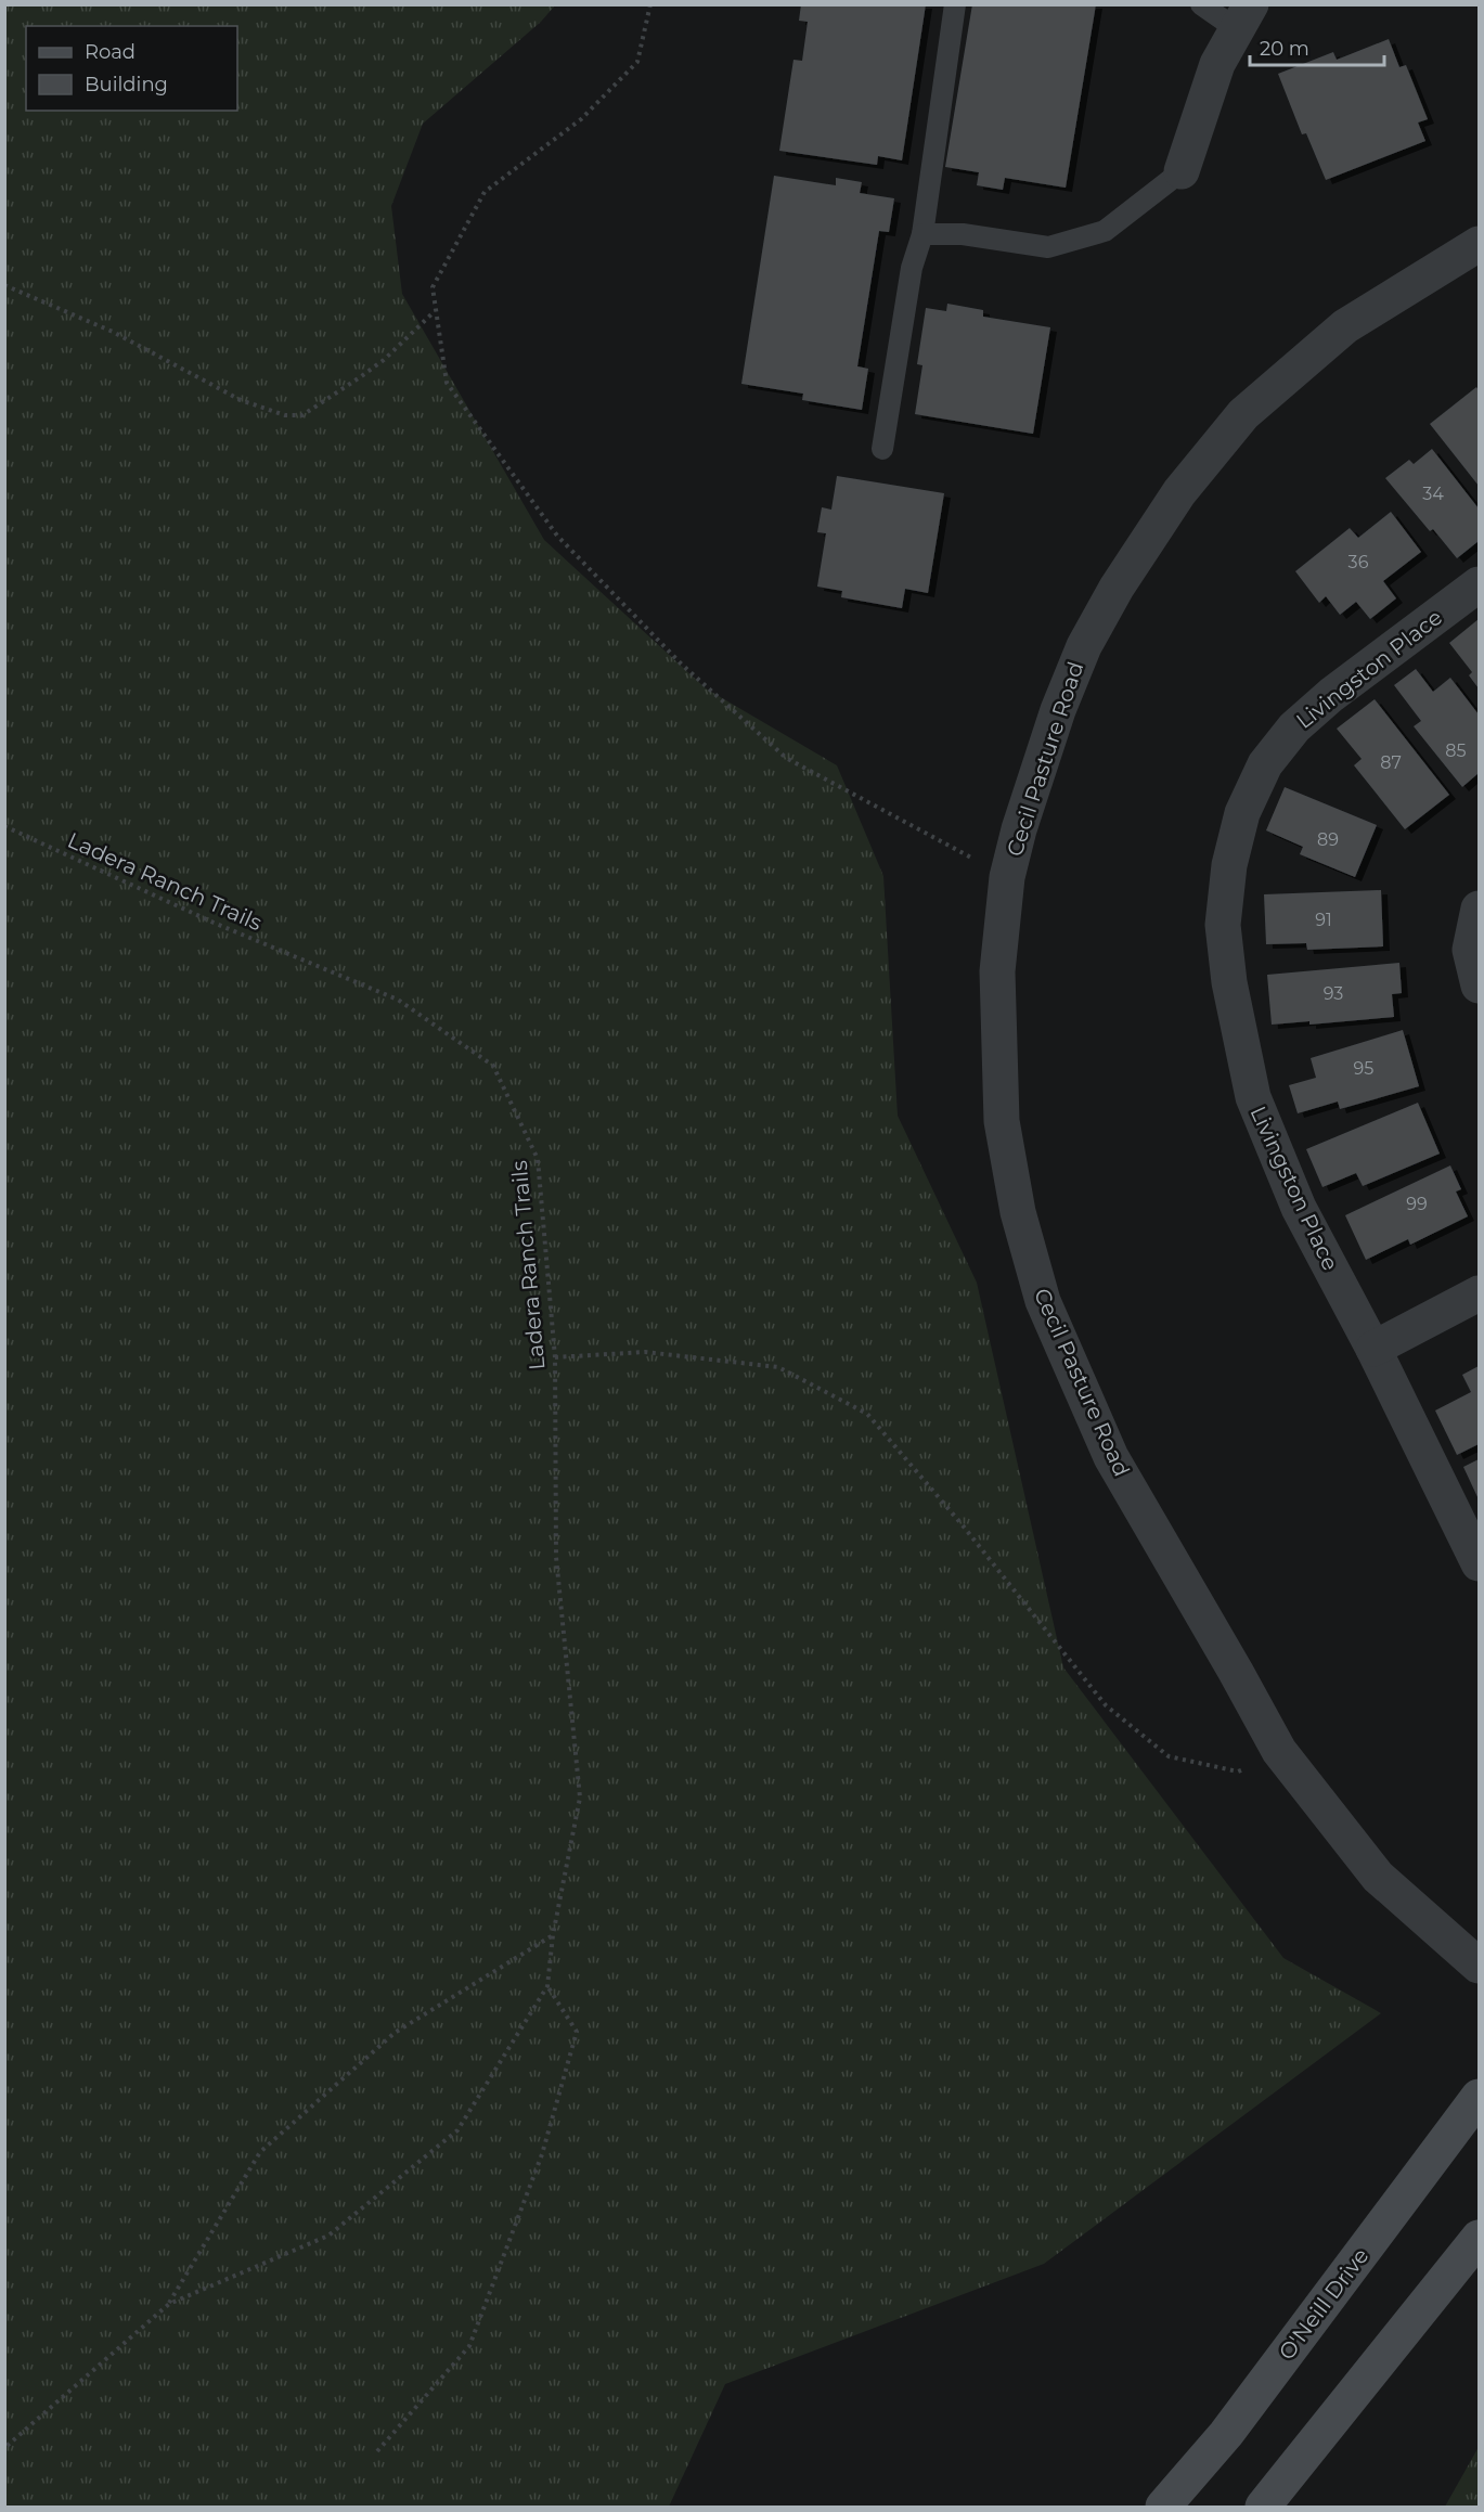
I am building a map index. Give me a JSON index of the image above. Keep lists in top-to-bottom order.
{
  "streets": {
    "main road": ["O'Neill Drive"],
    "street": ["Livingston Place", "Cecil Pasture Road"],
    "path": ["Ladera Ranch Trails"]
  },
  "house_numbers": [
    "34",
    "36",
    "85",
    "87",
    "89",
    "91",
    "93",
    "95",
    "99"
  ],
  "legend": ["Road", "Building"],
  "scale_bar": "20 m"
}
